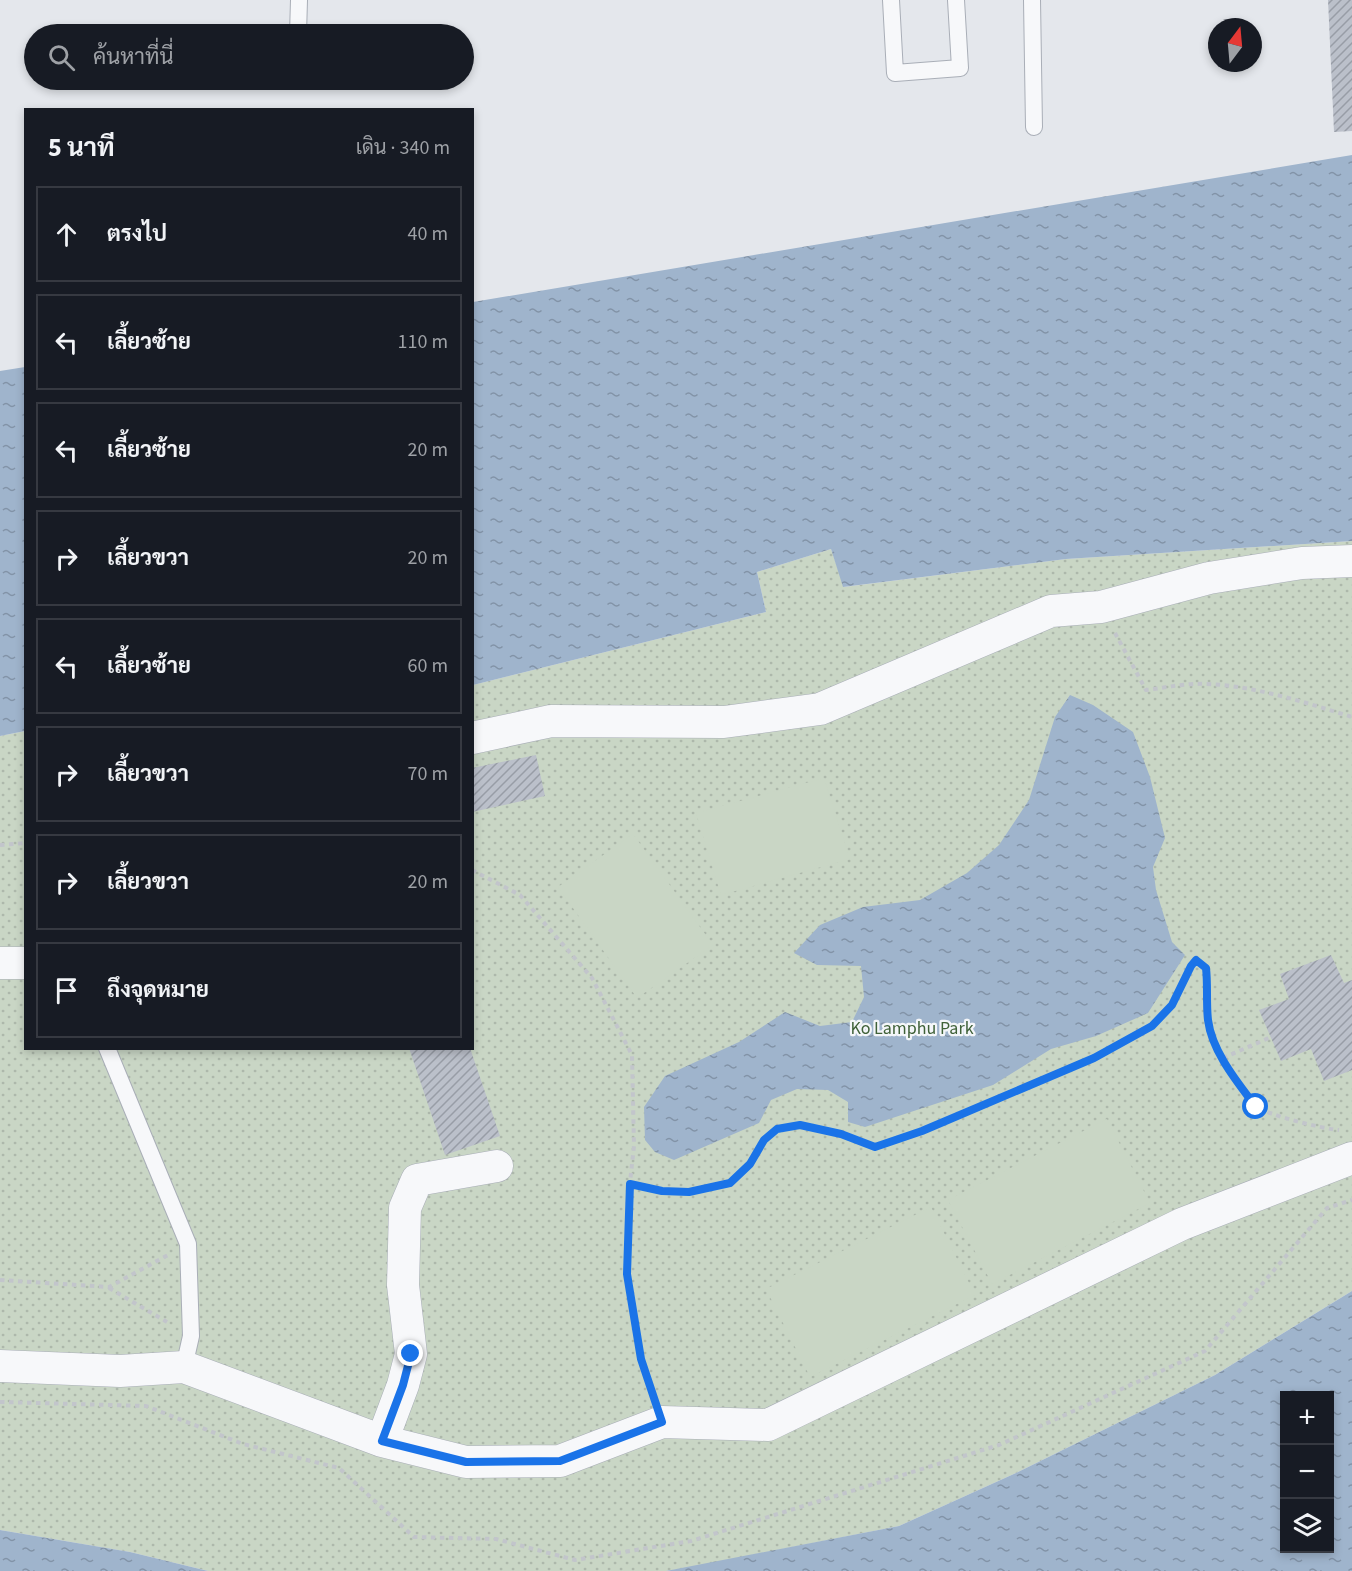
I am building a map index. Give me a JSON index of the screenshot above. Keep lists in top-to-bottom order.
{
  "parks": ["Ko Lamphu Park"],
  "north": "top",
  "page": {
    "search": "ค้นหาที่นี่",
    "heading": ["5 นาที", "เดิน · 340 m"],
    "list": [
      ["ตรงไป", "40 m"],
      ["เลี้ยวซ้าย", "110 m"],
      ["เลี้ยวซ้าย", "20 m"],
      ["เลี้ยวขวา", "20 m"],
      ["เลี้ยวซ้าย", "60 m"],
      ["เลี้ยวขวา", "70 m"],
      ["เลี้ยวขวา", "20 m"],
      "ถึงจุดหมาย"
    ],
    "map_buttons": ["+", "−"]
  }
}
